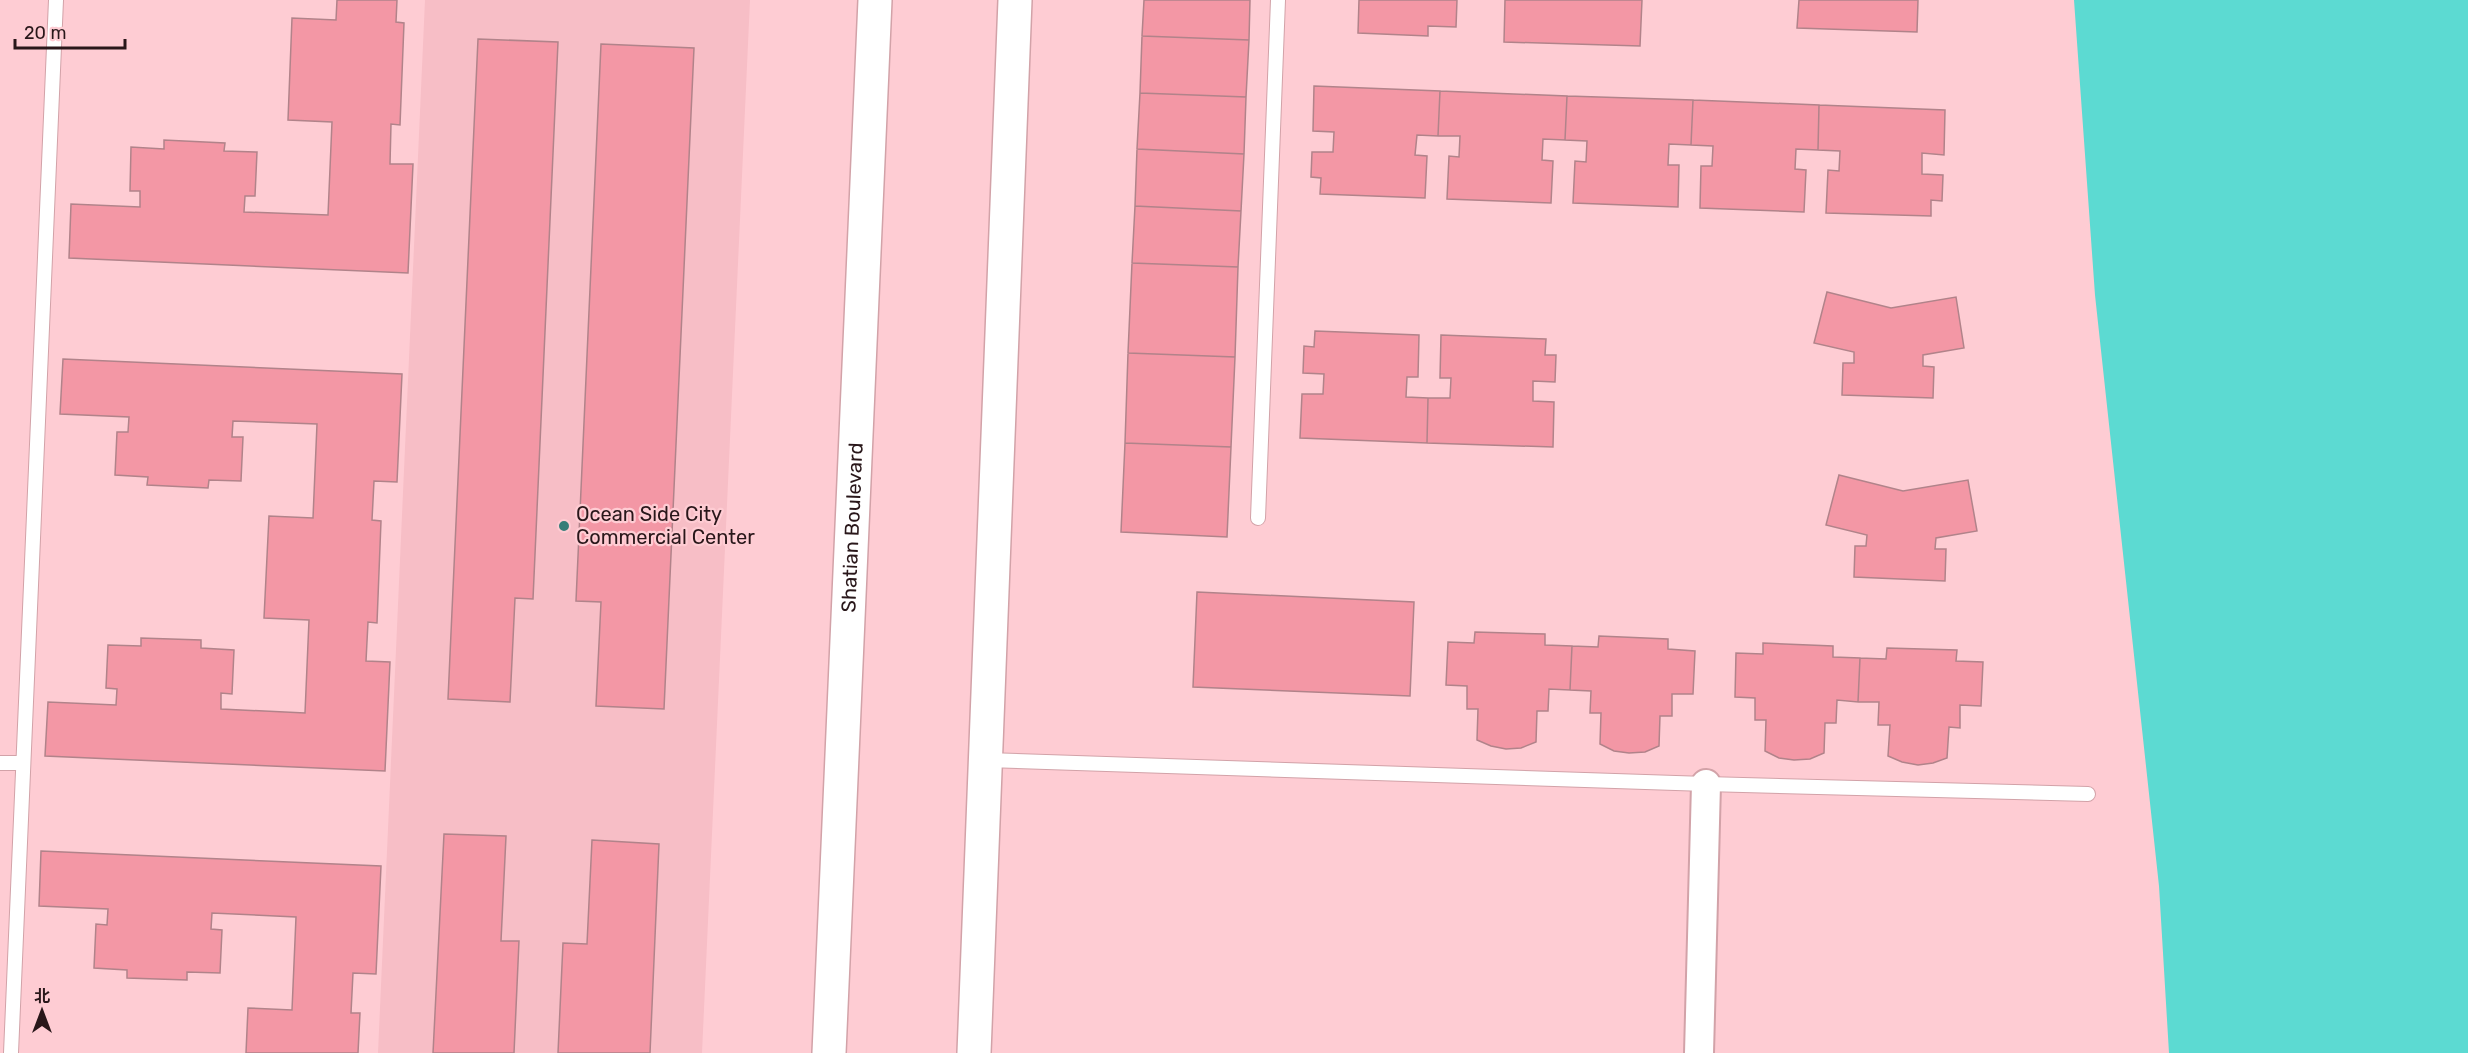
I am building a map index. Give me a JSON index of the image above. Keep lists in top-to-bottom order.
{
  "streets": {
    "main road": ["Shatian Boulevard"]
  },
  "places": ["Ocean Side City Commercial Center"],
  "scale_bar": "20 m",
  "north": "top"
}
